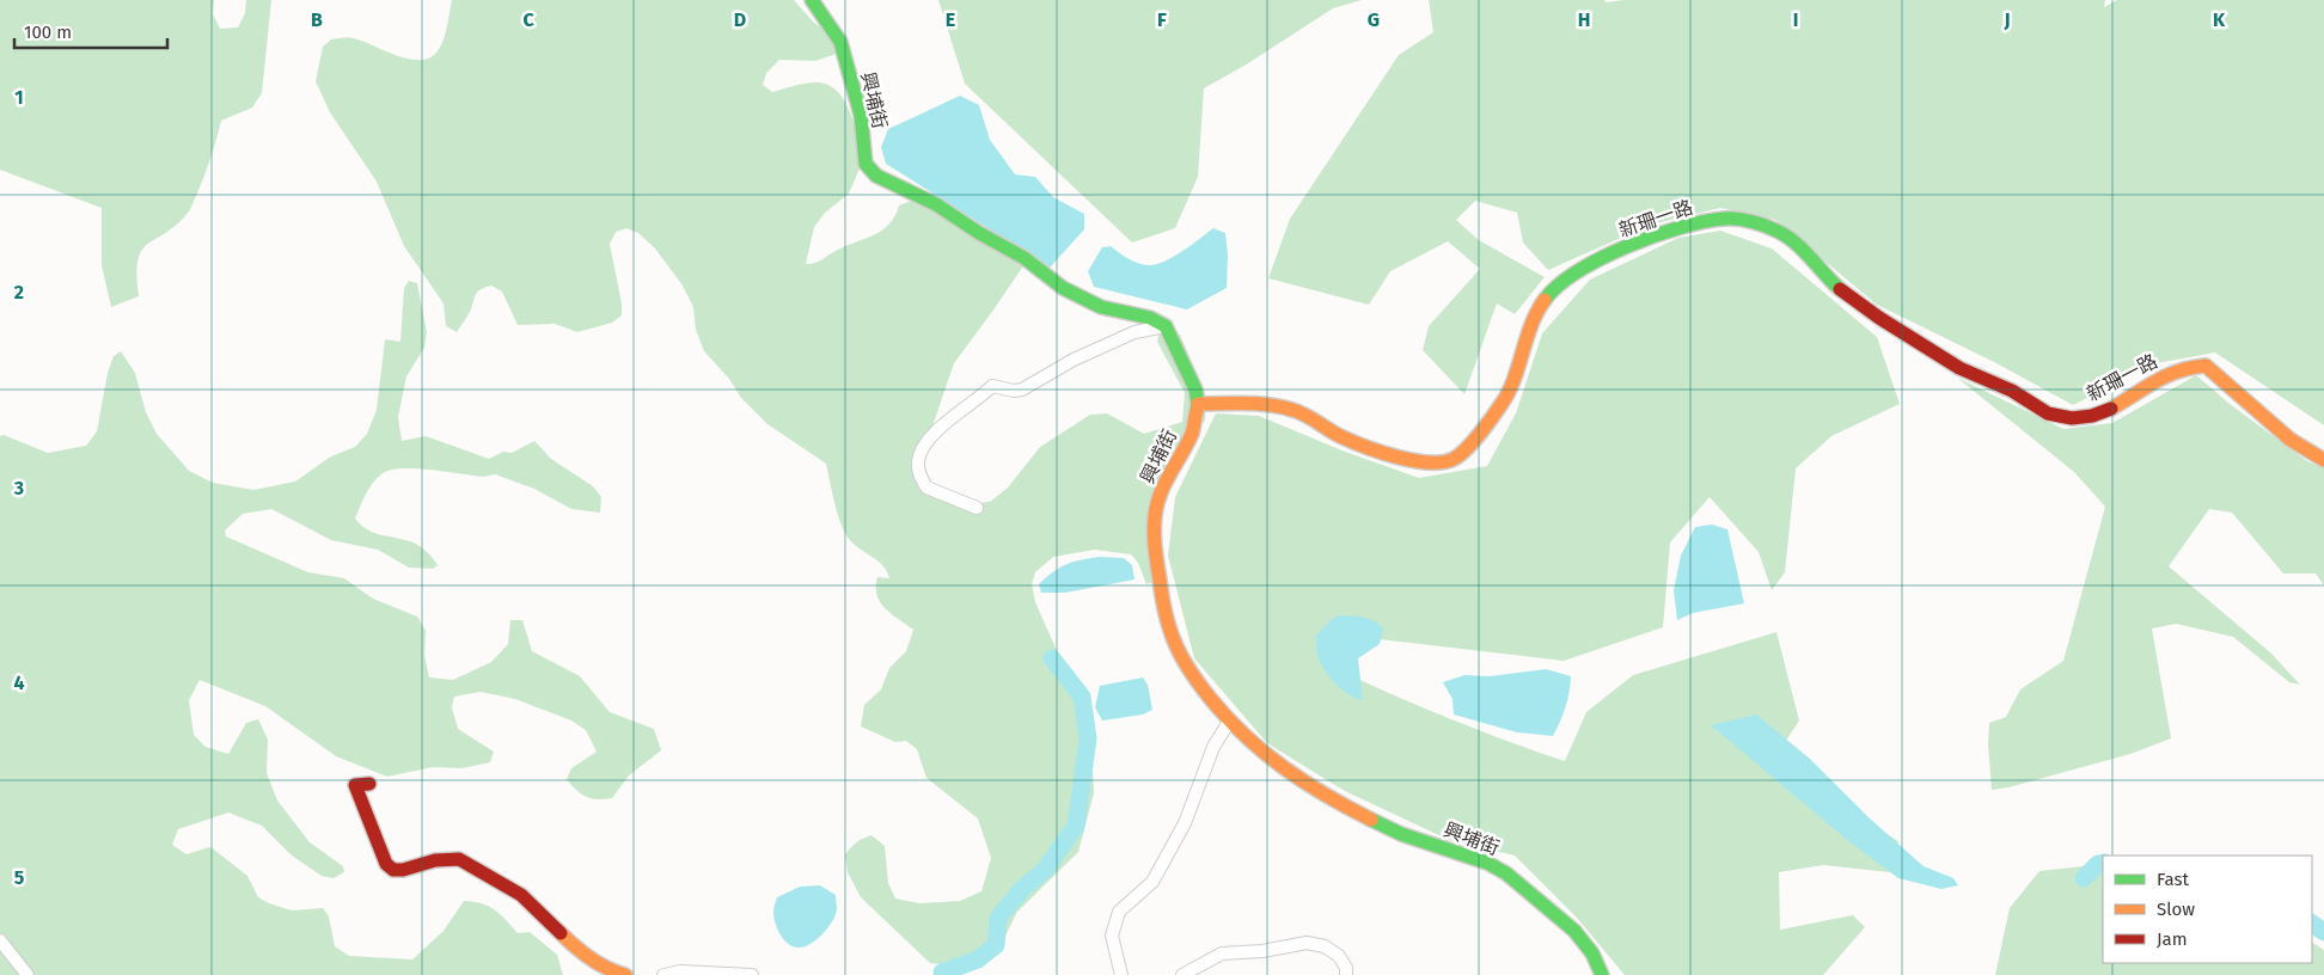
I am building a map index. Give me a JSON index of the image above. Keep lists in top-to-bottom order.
{
  "streets": {
    "street": ["興埔街", "新珊一路"]
  },
  "crossings": [
    ["興埔街", "新珊一路"]
  ],
  "legend": ["Fast", "Slow", "Jam"],
  "scale_bar": "100 m",
  "grid": {
    "columns": [
      "B",
      "C",
      "D",
      "E",
      "F",
      "G",
      "H",
      "I",
      "J",
      "K"
    ],
    "rows": [
      "1",
      "2",
      "3",
      "4",
      "5"
    ]
  }
}
